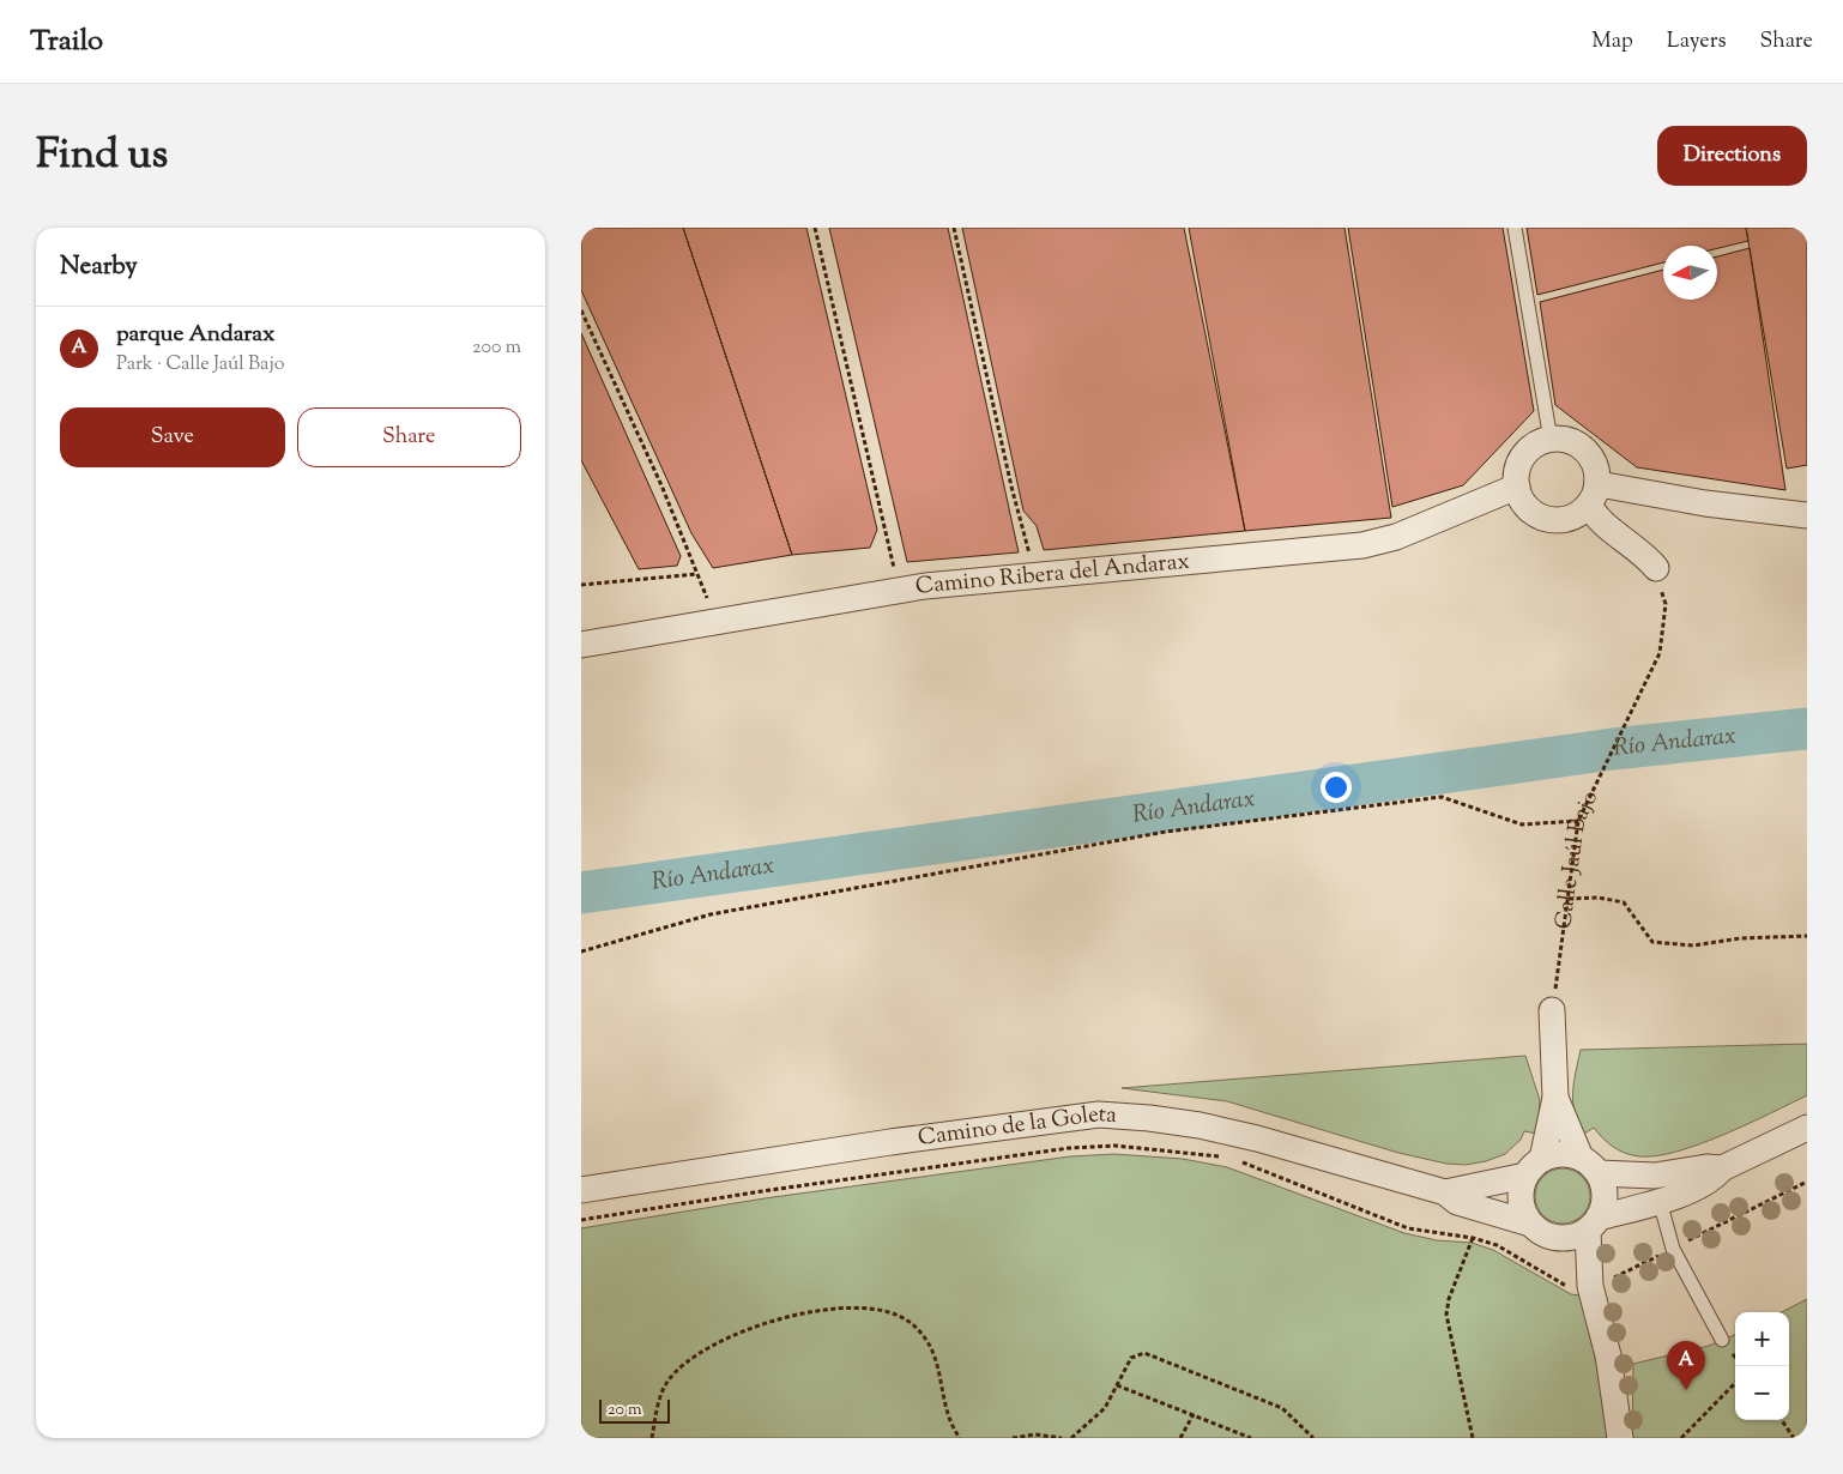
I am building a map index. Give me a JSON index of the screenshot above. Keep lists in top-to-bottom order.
{
  "streets": {
    "street": ["Camino Ribera del Andarax", "Camino de la Goleta"],
    "path": ["Calle Jaúl Bajo"]
  },
  "water": ["Río Andarax"],
  "scale_bar": "20 m",
  "north": "left",
  "page": {
    "header": "Trailo",
    "nav": ["Map", "Layers", "Share"],
    "title": "Find us",
    "buttons": [
      "Directions",
      ["Save", "Share"]
    ],
    "heading": "Nearby",
    "list": [
      {
        "mark": "A",
        "name": "parque Andarax",
        "note": "Park · Calle Jaúl Bajo",
        "value": "200 m"
      }
    ],
    "map_buttons": ["+", "−"],
    "pins": "A",
    "scale": "20 m"
  }
}
